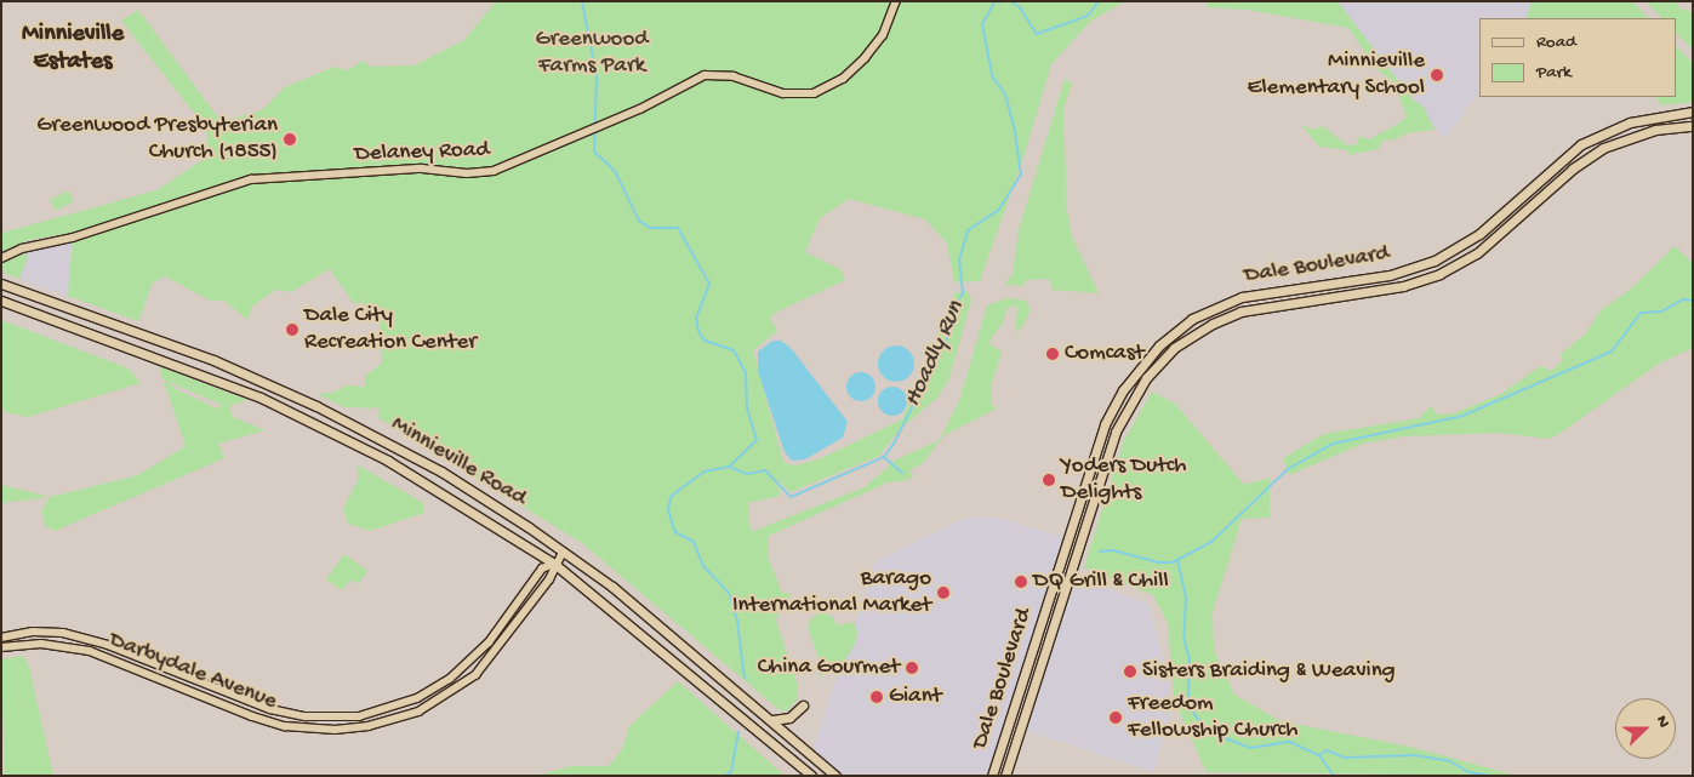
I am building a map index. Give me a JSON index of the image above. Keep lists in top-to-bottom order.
{
  "streets": {
    "main road": ["Dale Boulevard", "Minnieville Road"],
    "street": ["Delaney Road", "Darbydale Avenue"]
  },
  "crossings": [
    ["Minnieville Road", "Darbydale Avenue"]
  ],
  "districts": ["Minnieville Estates"],
  "water": ["Hoadly Run"],
  "parks": ["Greenwood Farms Park"],
  "places": [
    "Minnieville Elementary School",
    "Greenwood Presbyterian Church (1855)",
    "Dale City Recreation Center",
    "Comcast",
    "Yoders Dutch Delights",
    "DQ Grill & Chill",
    "Barago International Market",
    "China Gourmet",
    "Sisters Braiding & Weaving",
    "Giant",
    "Freedom Fellowship Church"
  ],
  "legend": ["Road", "Park"],
  "north": "right"
}
